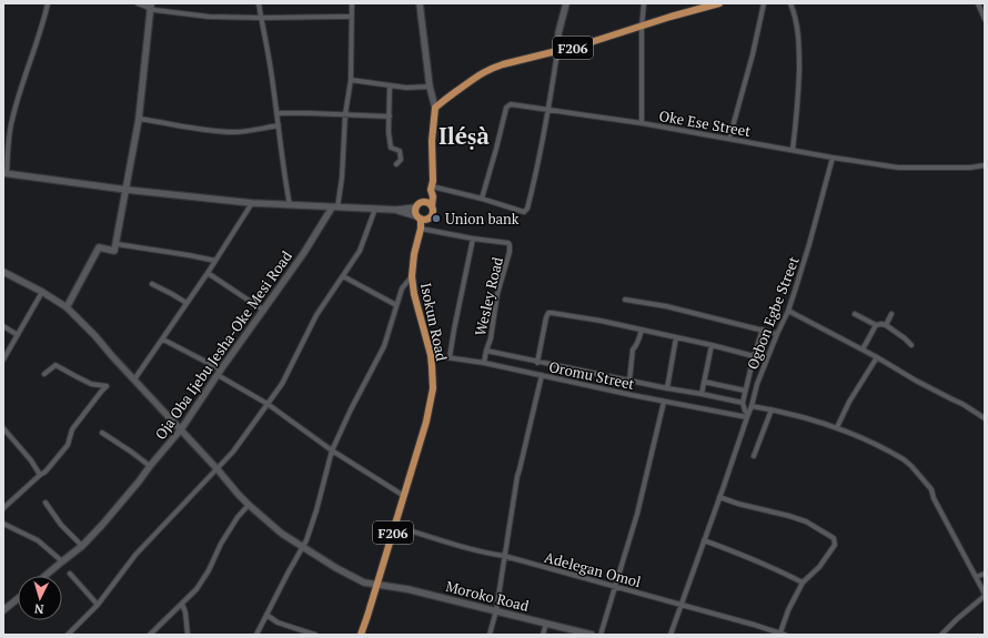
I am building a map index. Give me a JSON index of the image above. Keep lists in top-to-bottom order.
{
  "streets": {
    "main road": ["F206", "Isokun Road"],
    "street": [
      "Oke Ese Street",
      "Wesley Road",
      "Ogbon Egbe Street",
      "Oja Oba Ijebu Jesha-Oke Mesi Road",
      "Oromu Street",
      "Adelegan Omol",
      "Moroko Road"
    ]
  },
  "crossings": [
    ["F206", "Wesley Road"],
    ["F206", "Isokun Road"],
    ["F206", "Adelegan Omol"],
    ["F206", "Moroko Road"],
    ["Oke Ese Street", "Ogbon Egbe Street"],
    ["Wesley Road", "Isokun Road"],
    ["Wesley Road", "Oromu Street"],
    ["Ogbon Egbe Street", "Oromu Street"],
    ["Isokun Road", "Oromu Street"],
    ["Oja Oba Ijebu Jesha-Oke Mesi Road", "Moroko Road"]
  ],
  "districts": ["Iléṣà"],
  "places": ["Union bank"],
  "north": "bottom"
}
